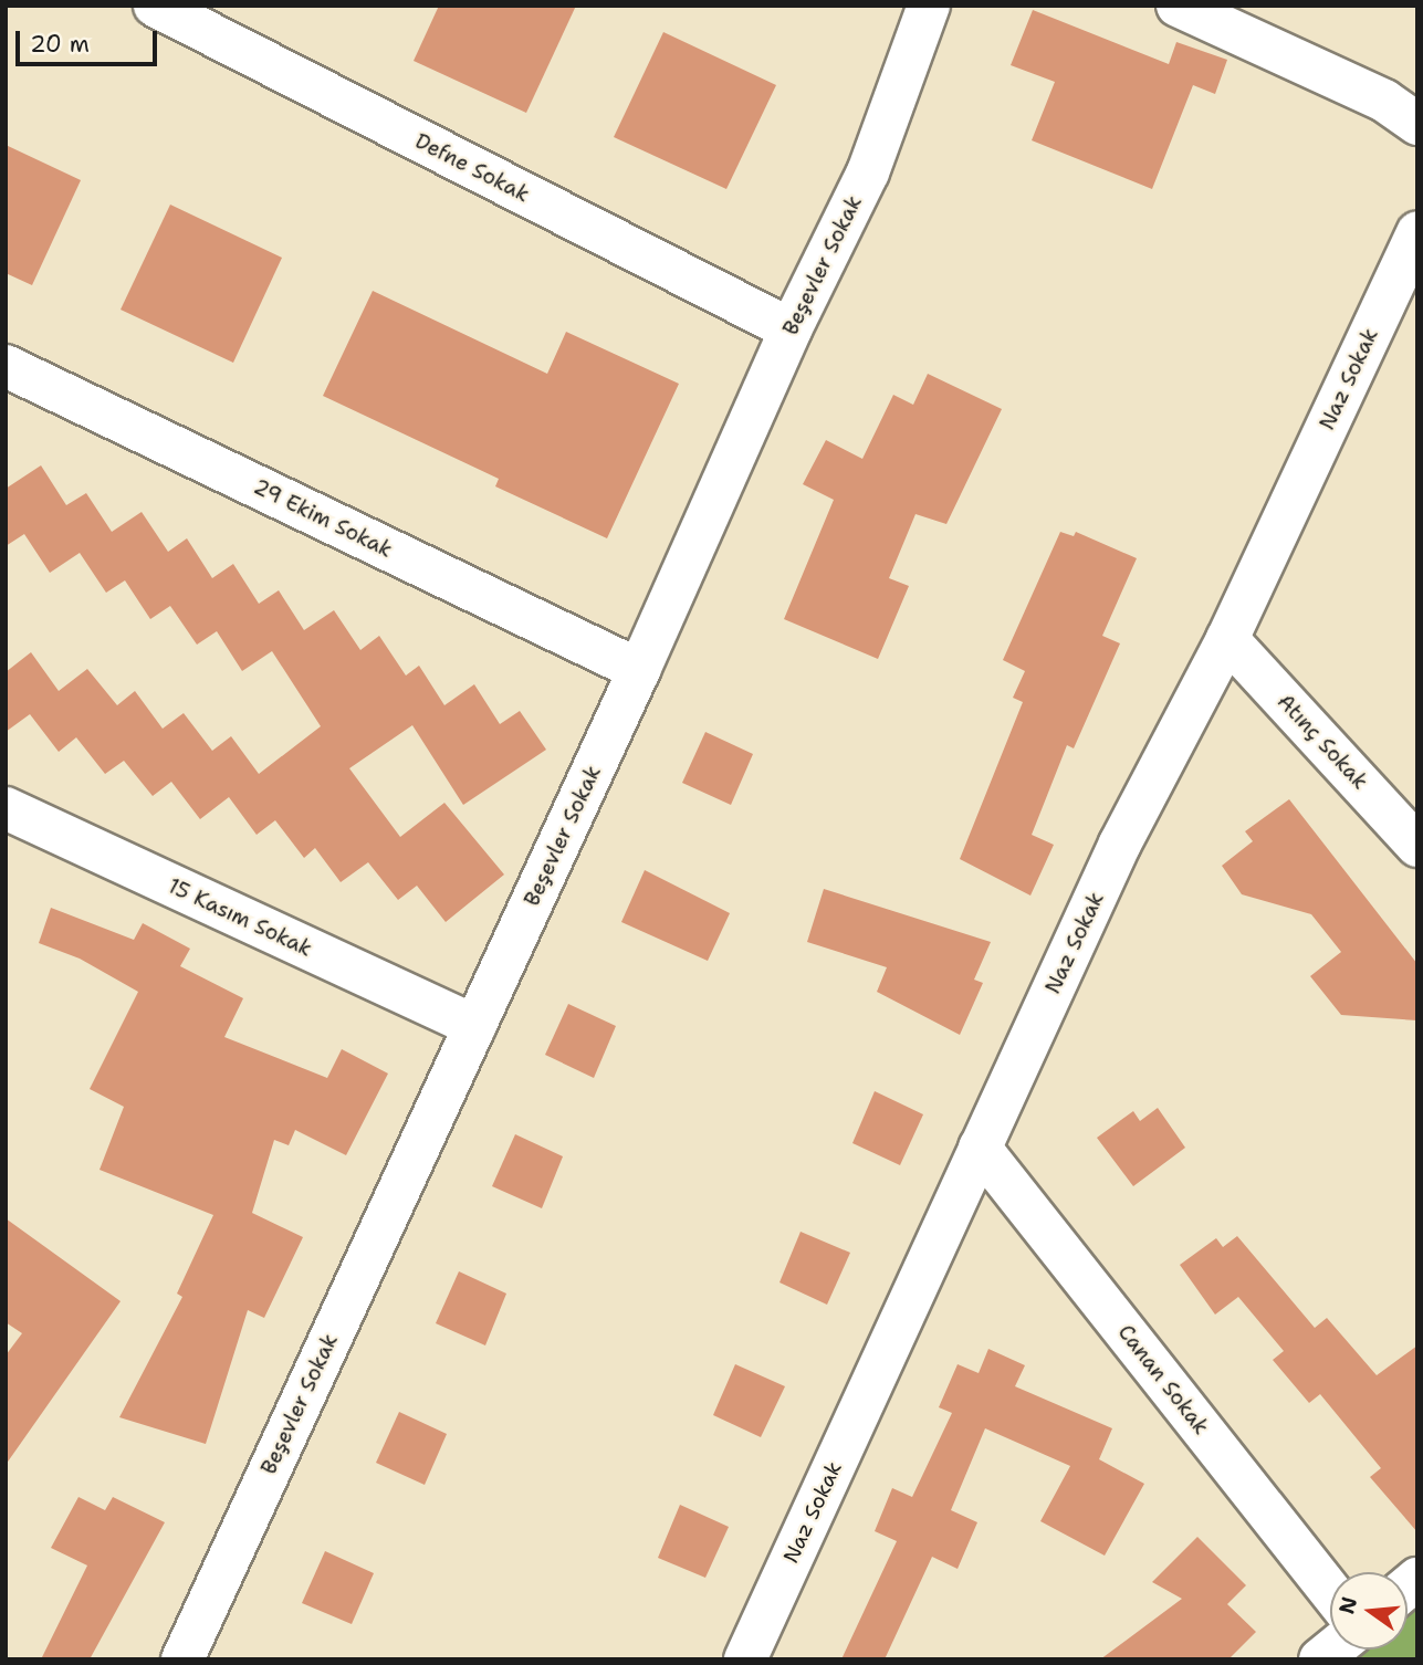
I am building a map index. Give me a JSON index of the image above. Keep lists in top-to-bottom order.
{
  "streets": {
    "street": [
      "Defne Sokak",
      "Beşevler Sokak",
      "Naz Sokak",
      "29 Ekim Sokak",
      "Atınç Sokak",
      "15 Kasım Sokak",
      "Canan Sokak"
    ]
  },
  "crossings": [
    ["Defne Sokak", "Beşevler Sokak"],
    ["Beşevler Sokak", "29 Ekim Sokak"],
    ["Beşevler Sokak", "15 Kasım Sokak"],
    ["Naz Sokak", "Atınç Sokak"],
    ["Naz Sokak", "Canan Sokak"]
  ],
  "scale_bar": "20 m",
  "north": "left"
}
